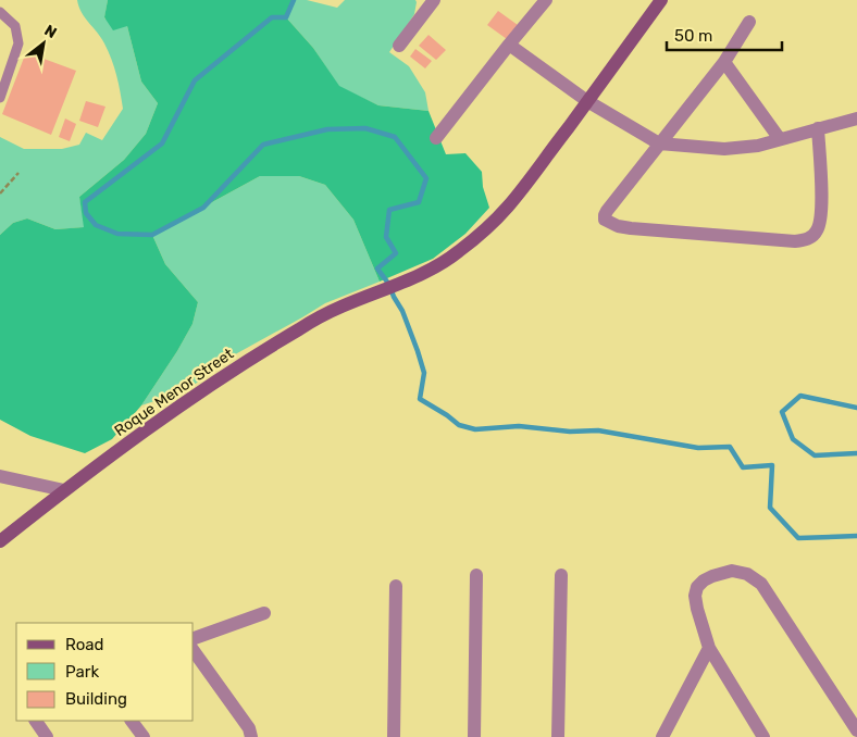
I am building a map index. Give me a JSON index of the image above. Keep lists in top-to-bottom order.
{
  "streets": {
    "street": ["Roque Menor Street"]
  },
  "legend": ["Road", "Park", "Building"],
  "scale_bar": "50 m",
  "north": "top right"
}
